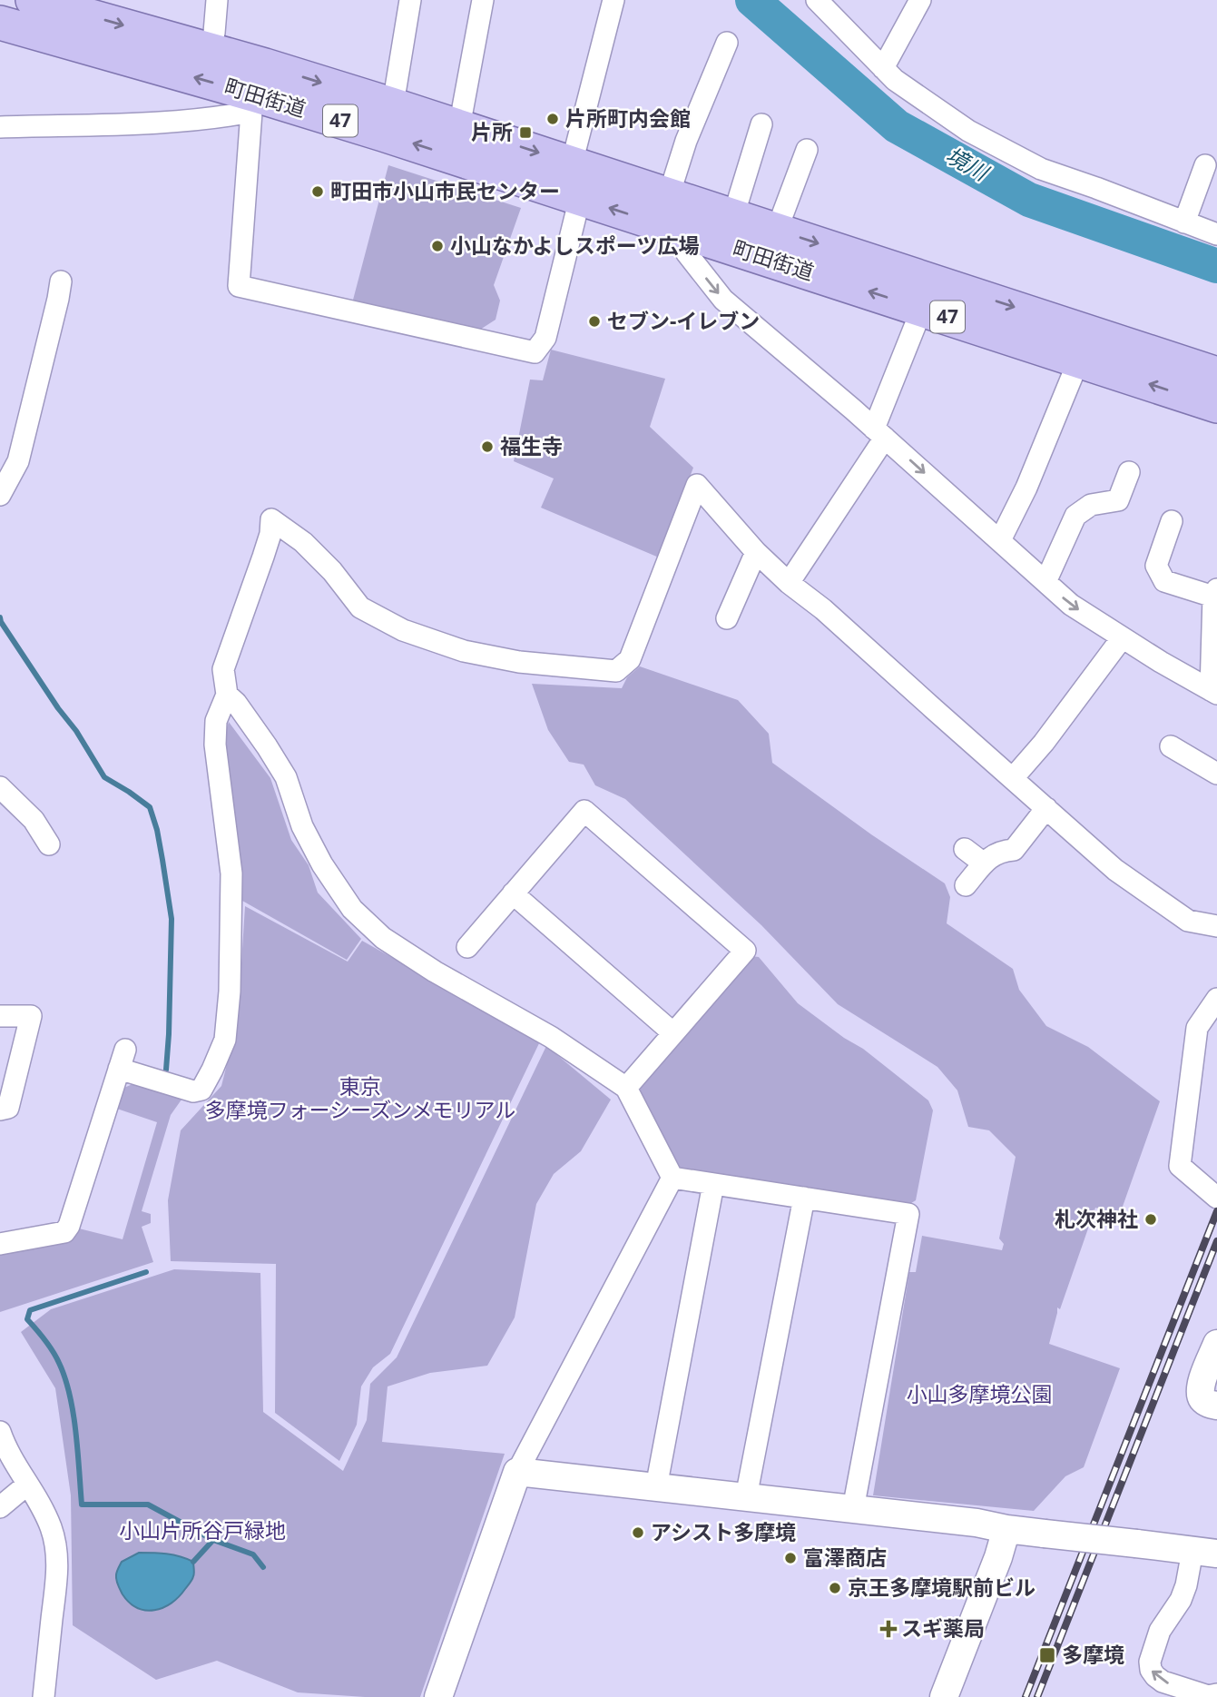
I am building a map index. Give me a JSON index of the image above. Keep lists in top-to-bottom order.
{
  "streets": {
    "main road": ["町田街道", "47"]
  },
  "water": ["境川"],
  "parks": ["東京 多摩境フォーシーズンメモリアル", "小山多摩境公園", "小山片所谷戸緑地"],
  "places": {
    "other": [
      "片所町内会館",
      "町田市小山市民センター",
      "小山なかよしスポーツ広場",
      "セブン-イレブン",
      "福生寺",
      "札次神社",
      "アシスト多摩境",
      "富澤商店",
      "京王多摩境駅前ビル"
    ],
    "transit": ["片所", "多摩境"],
    "health": ["スギ薬局"]
  }
}
